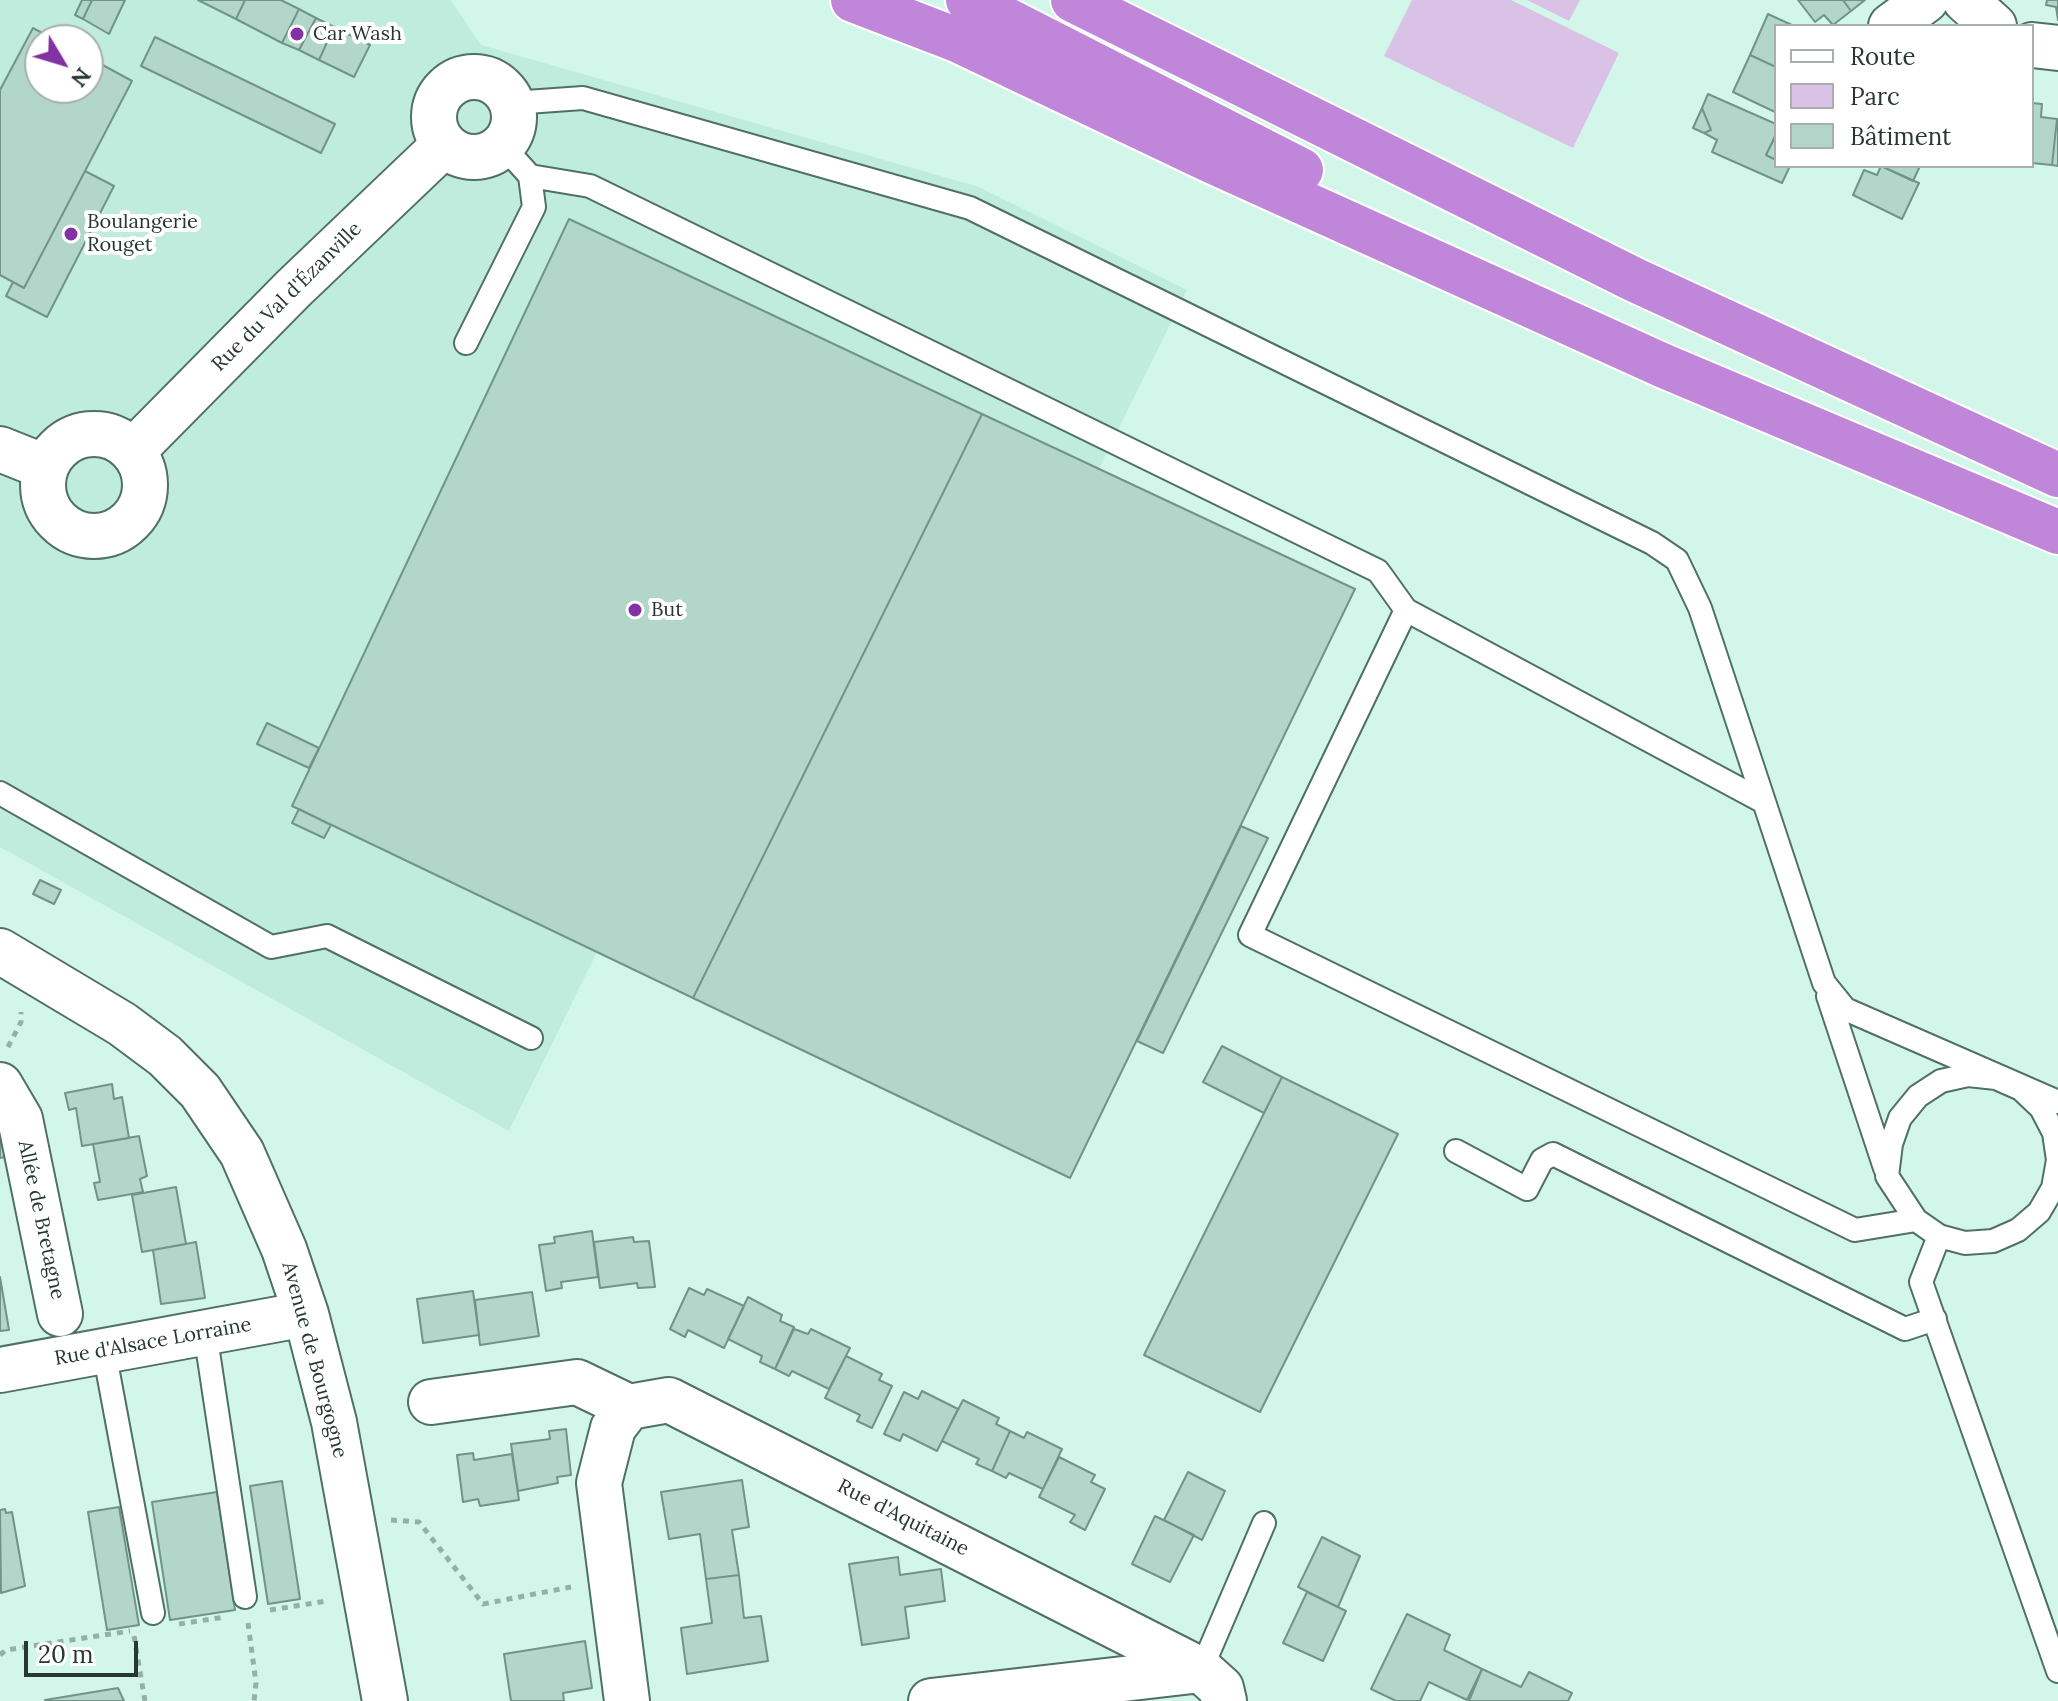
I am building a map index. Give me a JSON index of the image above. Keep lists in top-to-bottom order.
{
  "streets": {
    "street": [
      "Rue du Val d'Ézanville",
      "Allée de Bretagne",
      "Rue d'Alsace Lorraine",
      "Avenue de Bourgogne",
      "Rue d'Aquitaine"
    ]
  },
  "crossings": [
    ["Rue d'Alsace Lorraine", "Avenue de Bourgogne"]
  ],
  "places": ["Car Wash", "Boulangerie Rouget", "But"],
  "legend": ["Route", "Parc", "Bâtiment"],
  "scale_bar": "20 m",
  "north": "bottom right"
}
